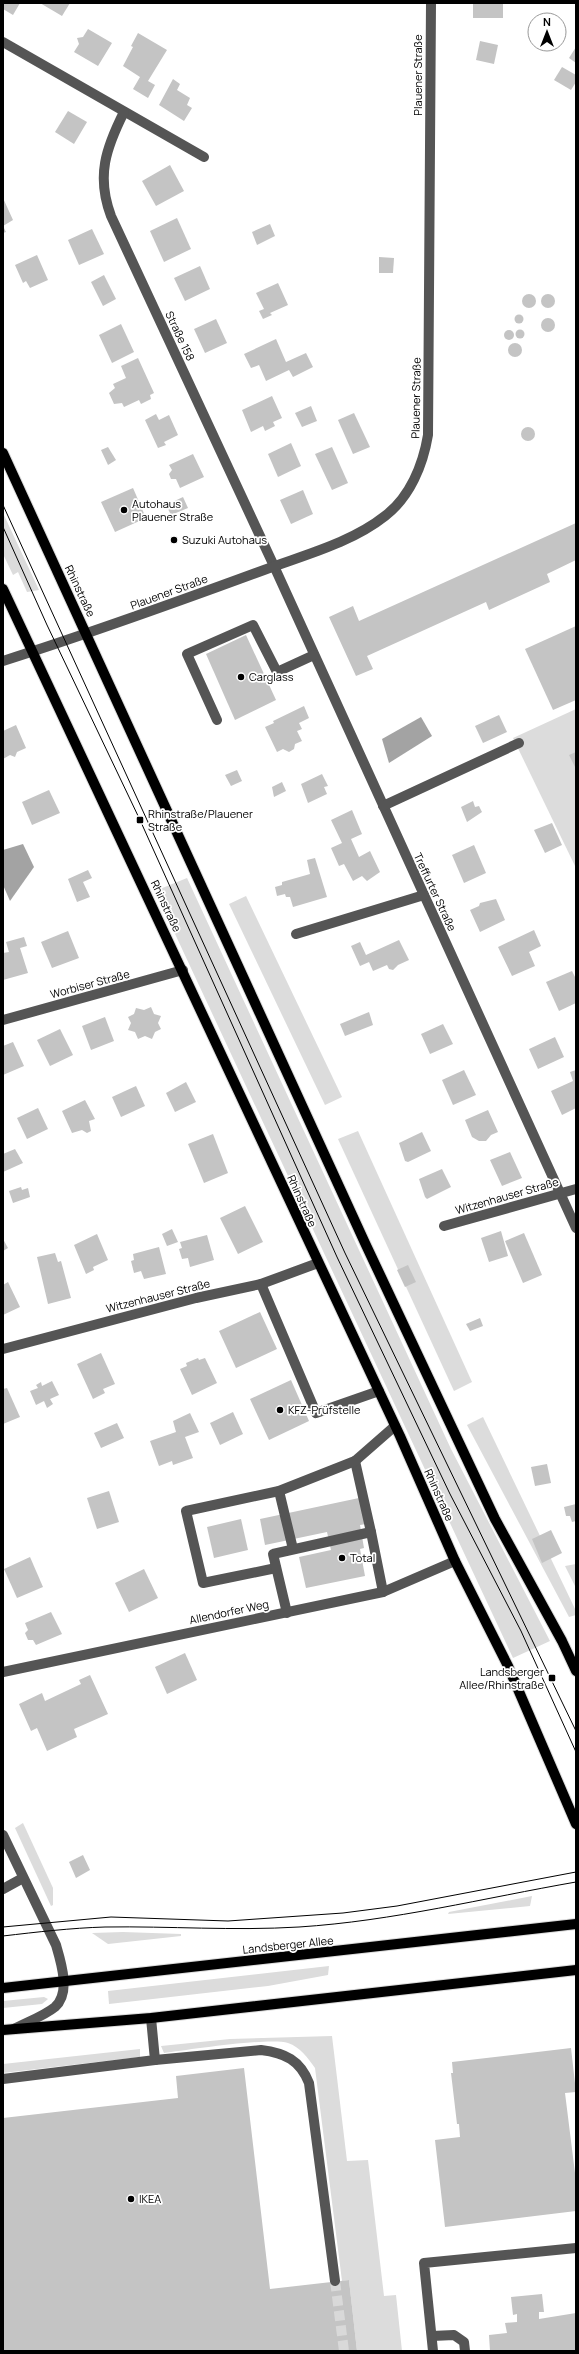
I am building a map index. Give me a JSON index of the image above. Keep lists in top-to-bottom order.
{
  "streets": {
    "main road": ["Rhinstraße", "Landsberger Allee"],
    "street": [
      "Plauener Straße",
      "Straße 158",
      "Treffurter Straße",
      "Worbiser Straße",
      "Witzenhauser Straße",
      "Allendorfer Weg"
    ]
  },
  "crossings": [
    ["Plauener Straße", "Straße 158"],
    ["Plauener Straße", "Rhinstraße"],
    ["Plauener Straße", "Treffurter Straße"],
    ["Straße 158", "Treffurter Straße"],
    ["Rhinstraße", "Worbiser Straße"],
    ["Rhinstraße", "Witzenhauser Straße"],
    ["Rhinstraße", "Allendorfer Weg"],
    ["Treffurter Straße", "Witzenhauser Straße"]
  ],
  "places": {
    "other": [
      "Autohaus Plauener Straße",
      "Suzuki Autohaus",
      "Carglass",
      "KFZ-Prüfstelle",
      "Total",
      "IKEA"
    ],
    "transit": ["Rhinstraße/Plauener Straße", "Landsberger Allee/Rhinstraße"]
  },
  "north": "top"
}
